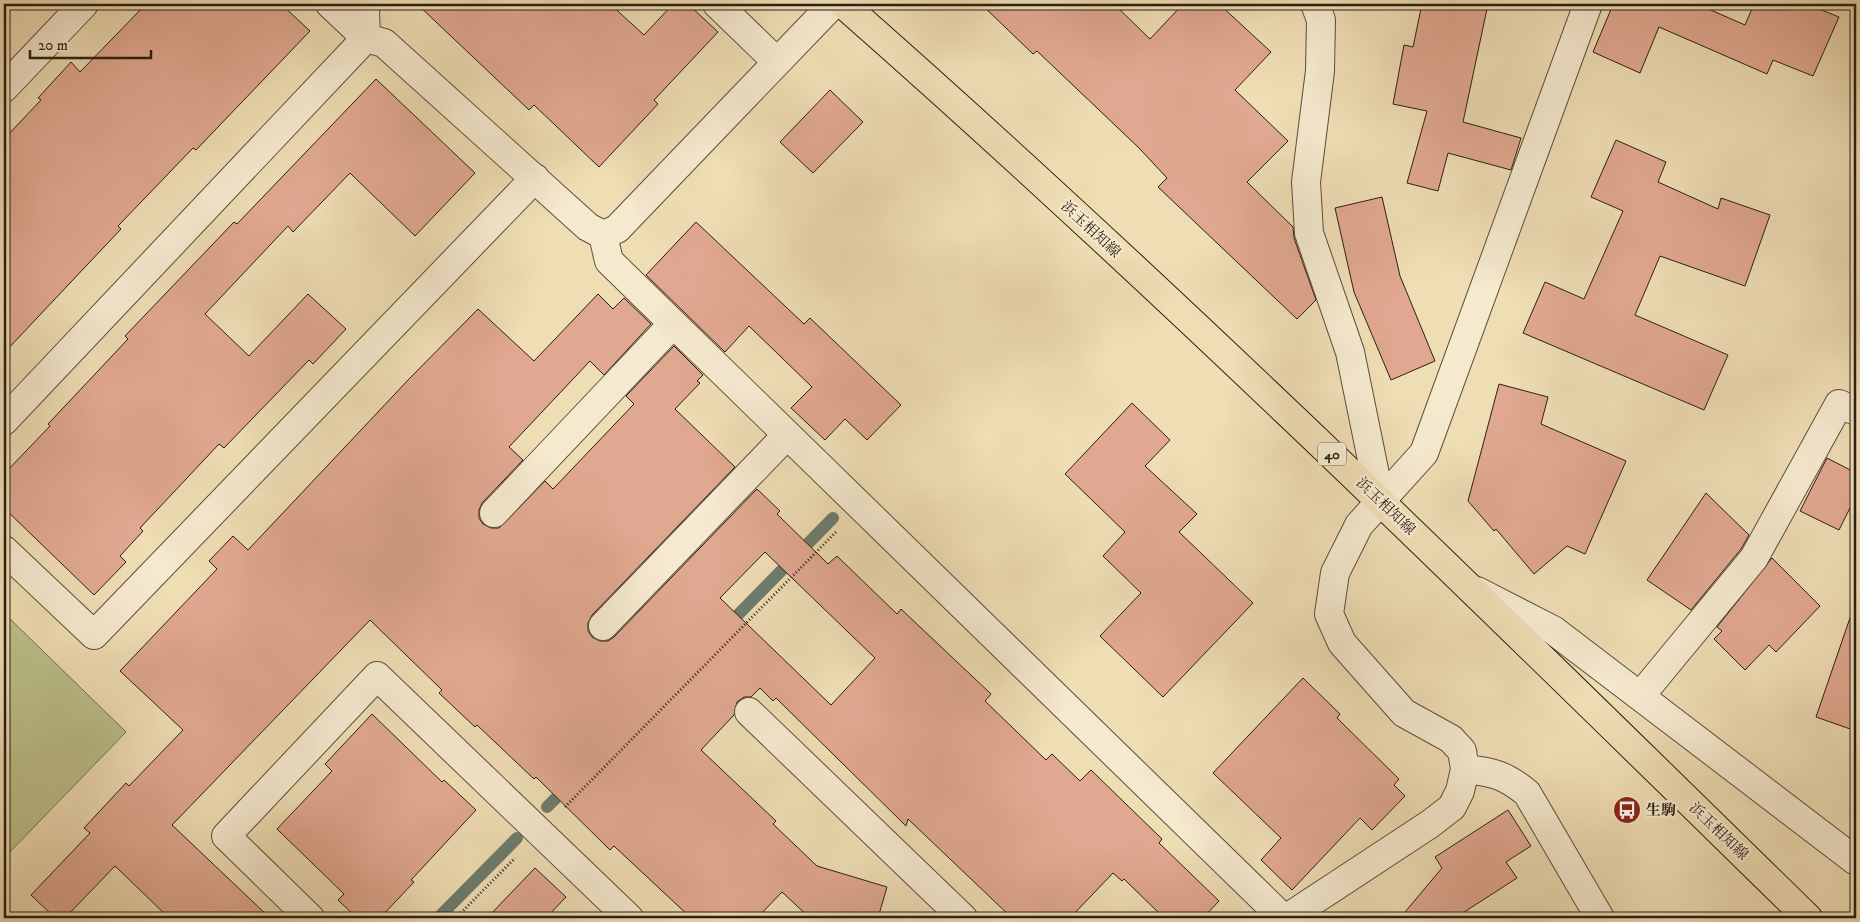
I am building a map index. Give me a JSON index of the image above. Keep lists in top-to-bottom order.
{
  "streets": {
    "main road": ["浜玉相知線", "40"]
  },
  "places": {
    "bus stop": ["生駒"]
  },
  "scale_bar": "20 m"
}
